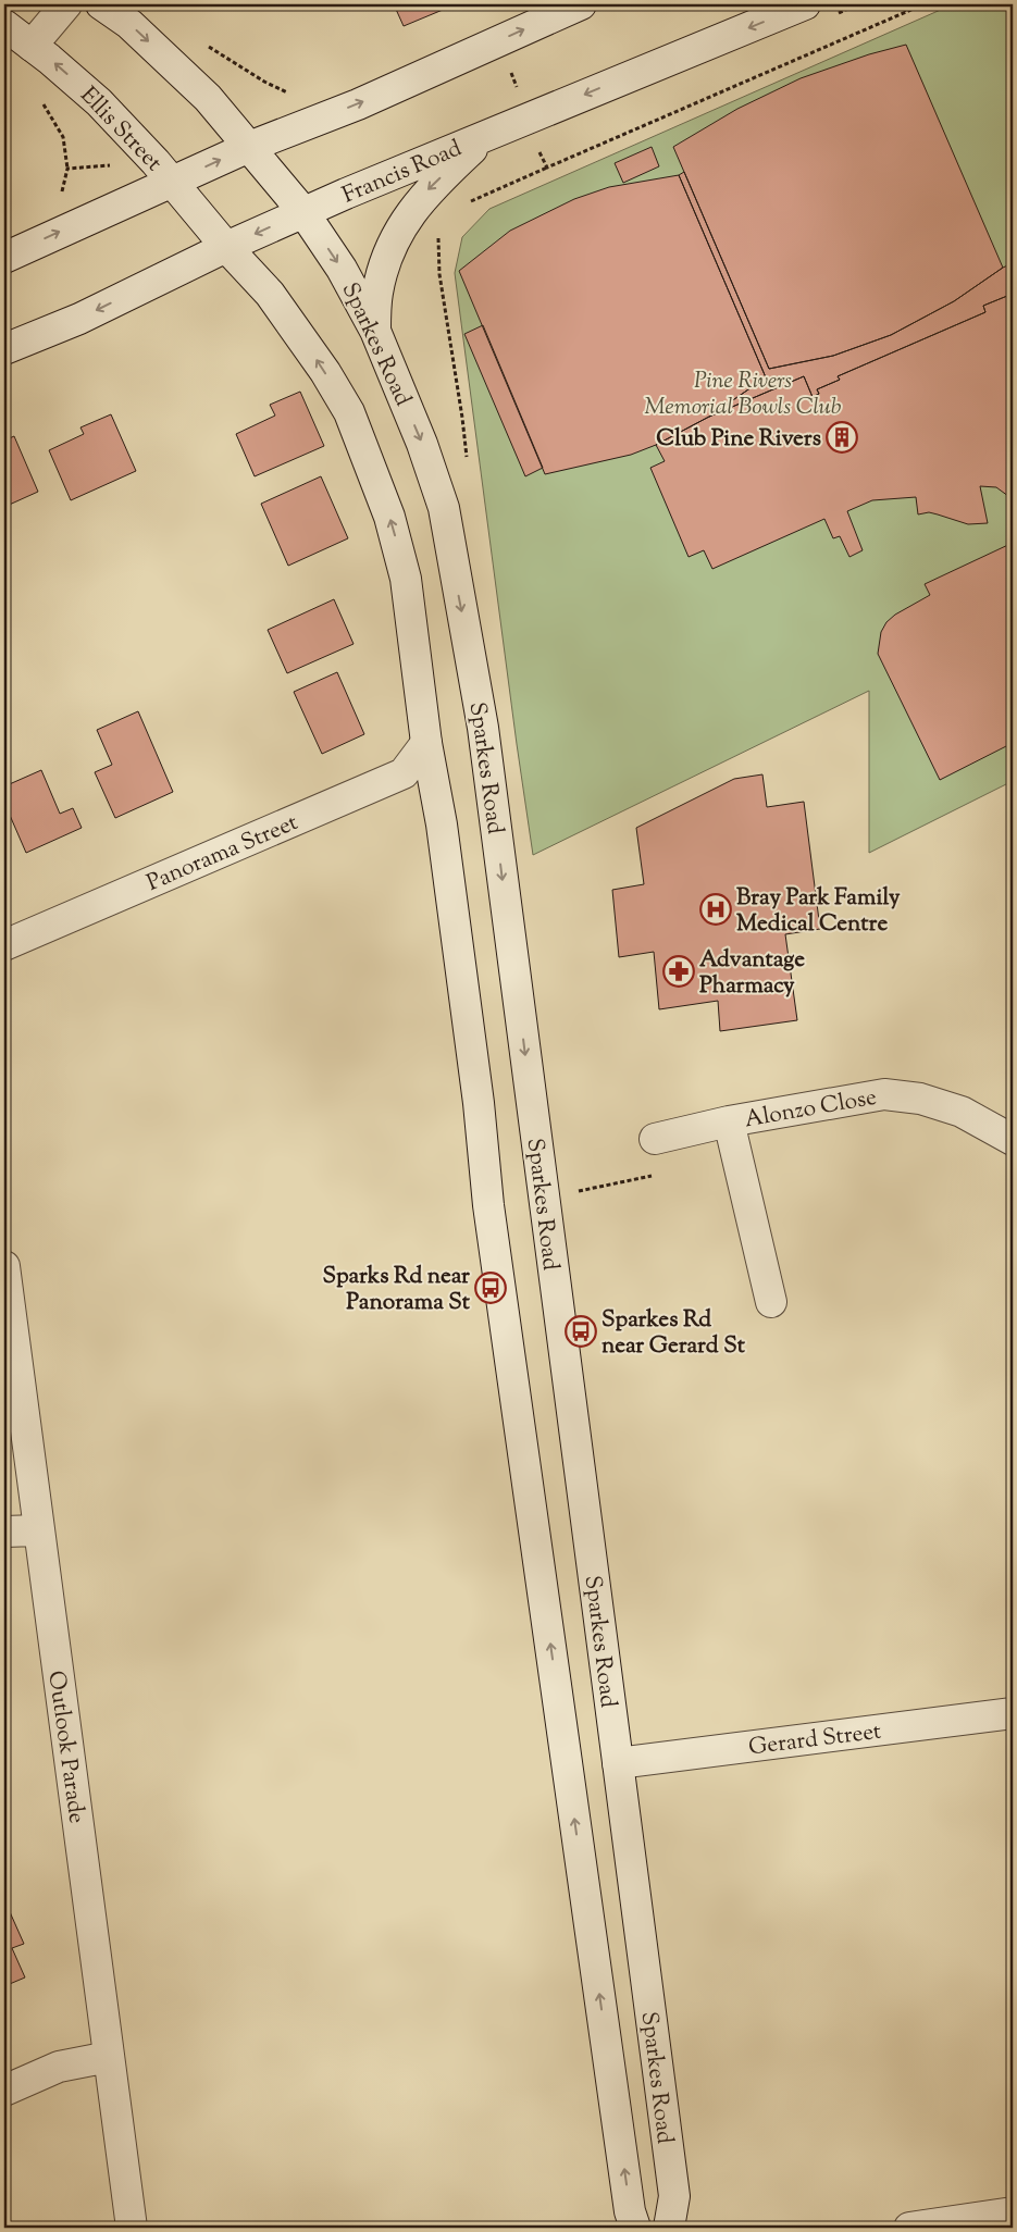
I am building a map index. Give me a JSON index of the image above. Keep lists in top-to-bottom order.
{
  "streets": {
    "street": [
      "Ellis Street",
      "Francis Road",
      "Sparkes Road",
      "Panorama Street",
      "Alonzo Close",
      "Gerard Street",
      "Outlook Parade"
    ]
  },
  "crossings": [
    ["Ellis Street", "Francis Road"],
    ["Ellis Street", "Sparkes Road"],
    ["Francis Road", "Sparkes Road"],
    ["Sparkes Road", "Panorama Street"],
    ["Sparkes Road", "Gerard Street"]
  ],
  "parks": ["Pine Rivers Memorial Bowls Club"],
  "places": {
    "building": ["Club Pine Rivers"],
    "hospital": ["Bray Park Family Medical Centre"],
    "pharmacy": ["Advantage Pharmacy"],
    "bus stop": ["Sparks Rd near Panorama St", "Sparkes Rd near Gerard St"]
  }
}
